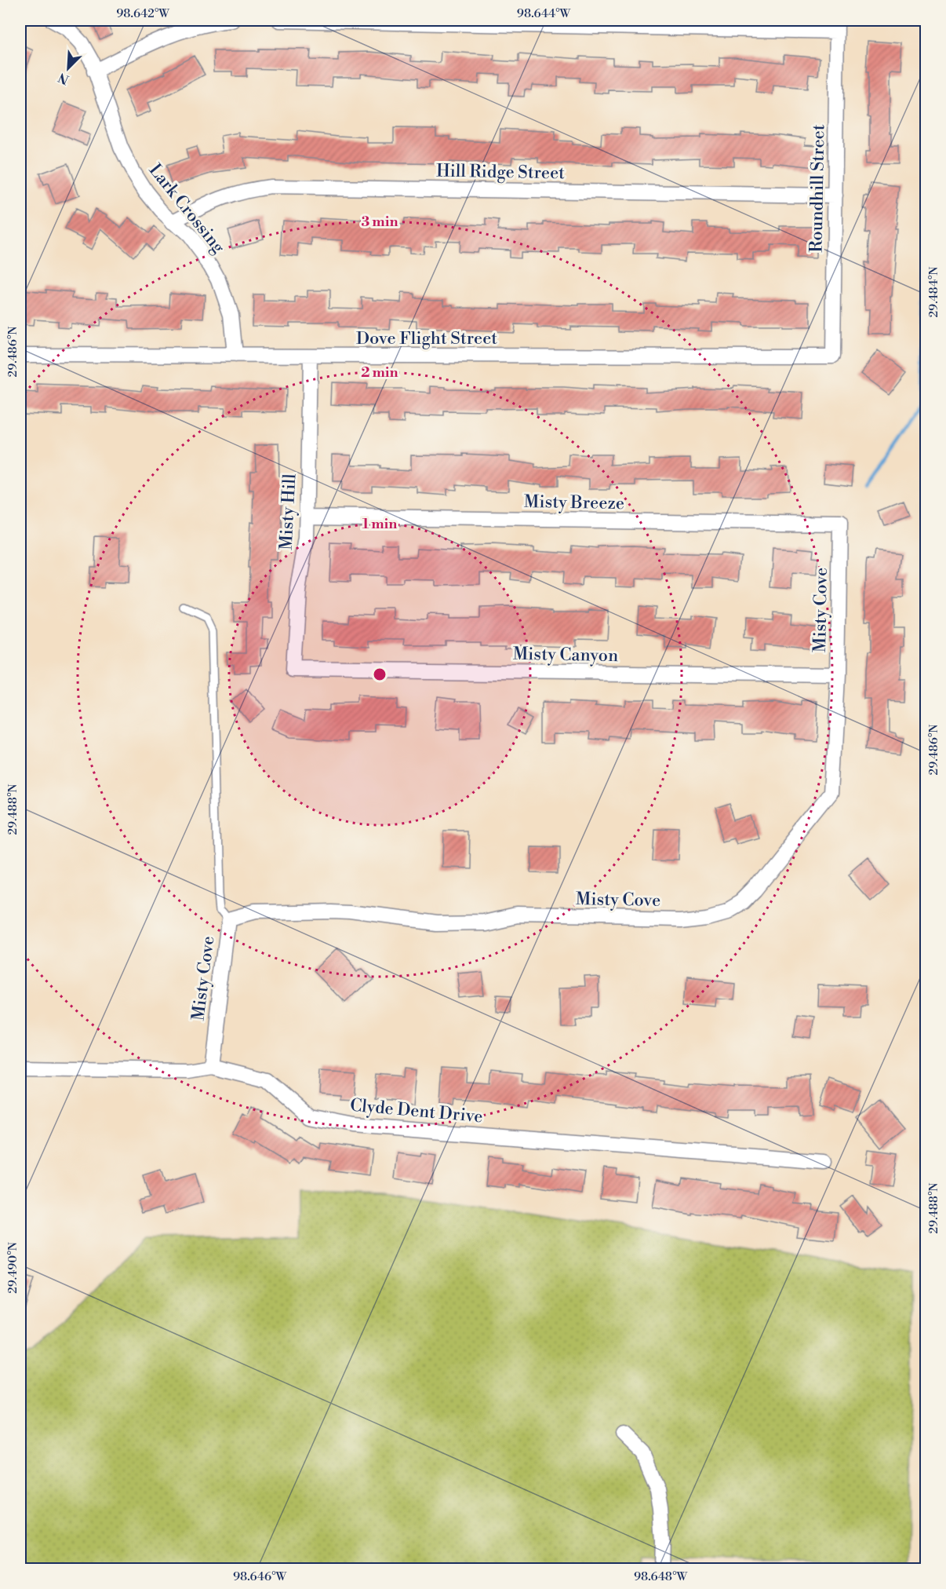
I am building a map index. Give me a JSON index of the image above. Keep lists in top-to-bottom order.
{
  "streets": {
    "street": [
      "Hill Ridge Street",
      "Roundhill Street",
      "Lark Crossing",
      "Dove Flight Street",
      "Misty Breeze",
      "Misty Hill",
      "Misty Cove",
      "Misty Canyon",
      "Clyde Dent Drive"
    ]
  },
  "crossings": [
    ["Hill Ridge Street", "Roundhill Street"],
    ["Hill Ridge Street", "Lark Crossing"],
    ["Roundhill Street", "Dove Flight Street"],
    ["Lark Crossing", "Dove Flight Street"],
    ["Dove Flight Street", "Misty Hill"],
    ["Misty Breeze", "Misty Hill"],
    ["Misty Breeze", "Misty Cove"],
    ["Misty Hill", "Misty Canyon"],
    ["Misty Cove", "Misty Canyon"],
    ["Misty Cove", "Clyde Dent Drive"]
  ],
  "north": "bottom left",
  "coordinates": [
    "98.642°W",
    "98.644°W",
    "29.484°N",
    "29.486°N",
    "29.488°N",
    "29.490°N",
    "98.646°W",
    "98.648°W"
  ],
  "rings": ["3 min", "2 min", "1 min"]
}
